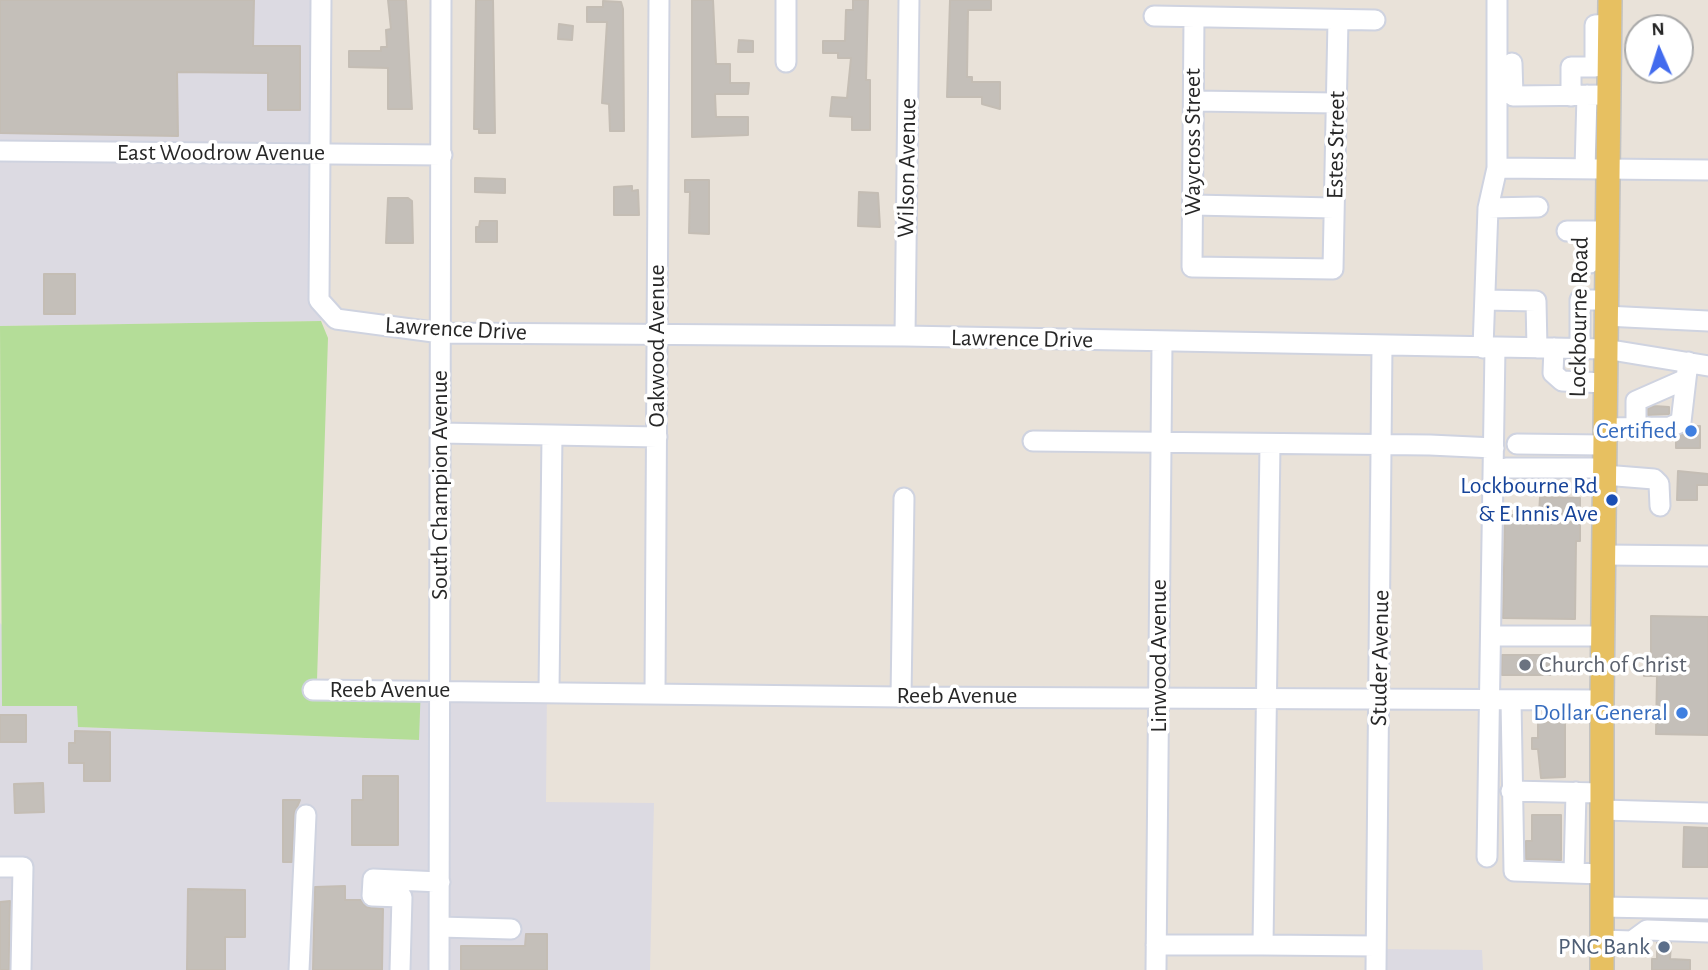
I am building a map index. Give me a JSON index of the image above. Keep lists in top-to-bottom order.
{
  "streets": {
    "main road": ["Lockbourne Road"],
    "street": [
      "Waycross Street",
      "Estes Street",
      "East Woodrow Avenue",
      "Wilson Avenue",
      "Lawrence Drive",
      "Oakwood Avenue",
      "South Champion Avenue",
      "Linwood Avenue",
      "Studer Avenue",
      "Reeb Avenue"
    ]
  },
  "crossings": [
    ["Waycross Street", "Estes Street"],
    ["East Woodrow Avenue", "Lawrence Drive"],
    ["East Woodrow Avenue", "South Champion Avenue"],
    ["Wilson Avenue", "Lawrence Drive"],
    ["Lockbourne Road", "Lawrence Drive"],
    ["Lockbourne Road", "Reeb Avenue"],
    ["Lawrence Drive", "Oakwood Avenue"],
    ["Lawrence Drive", "South Champion Avenue"],
    ["Lawrence Drive", "Linwood Avenue"],
    ["Lawrence Drive", "Studer Avenue"],
    ["Oakwood Avenue", "Reeb Avenue"],
    ["South Champion Avenue", "Reeb Avenue"],
    ["Linwood Avenue", "Reeb Avenue"],
    ["Studer Avenue", "Reeb Avenue"]
  ],
  "places": [
    "Certified",
    "Lockbourne Rd & E Innis Ave",
    "Church of Christ",
    "Dollar General",
    "PNC Bank"
  ],
  "north": "top"
}
